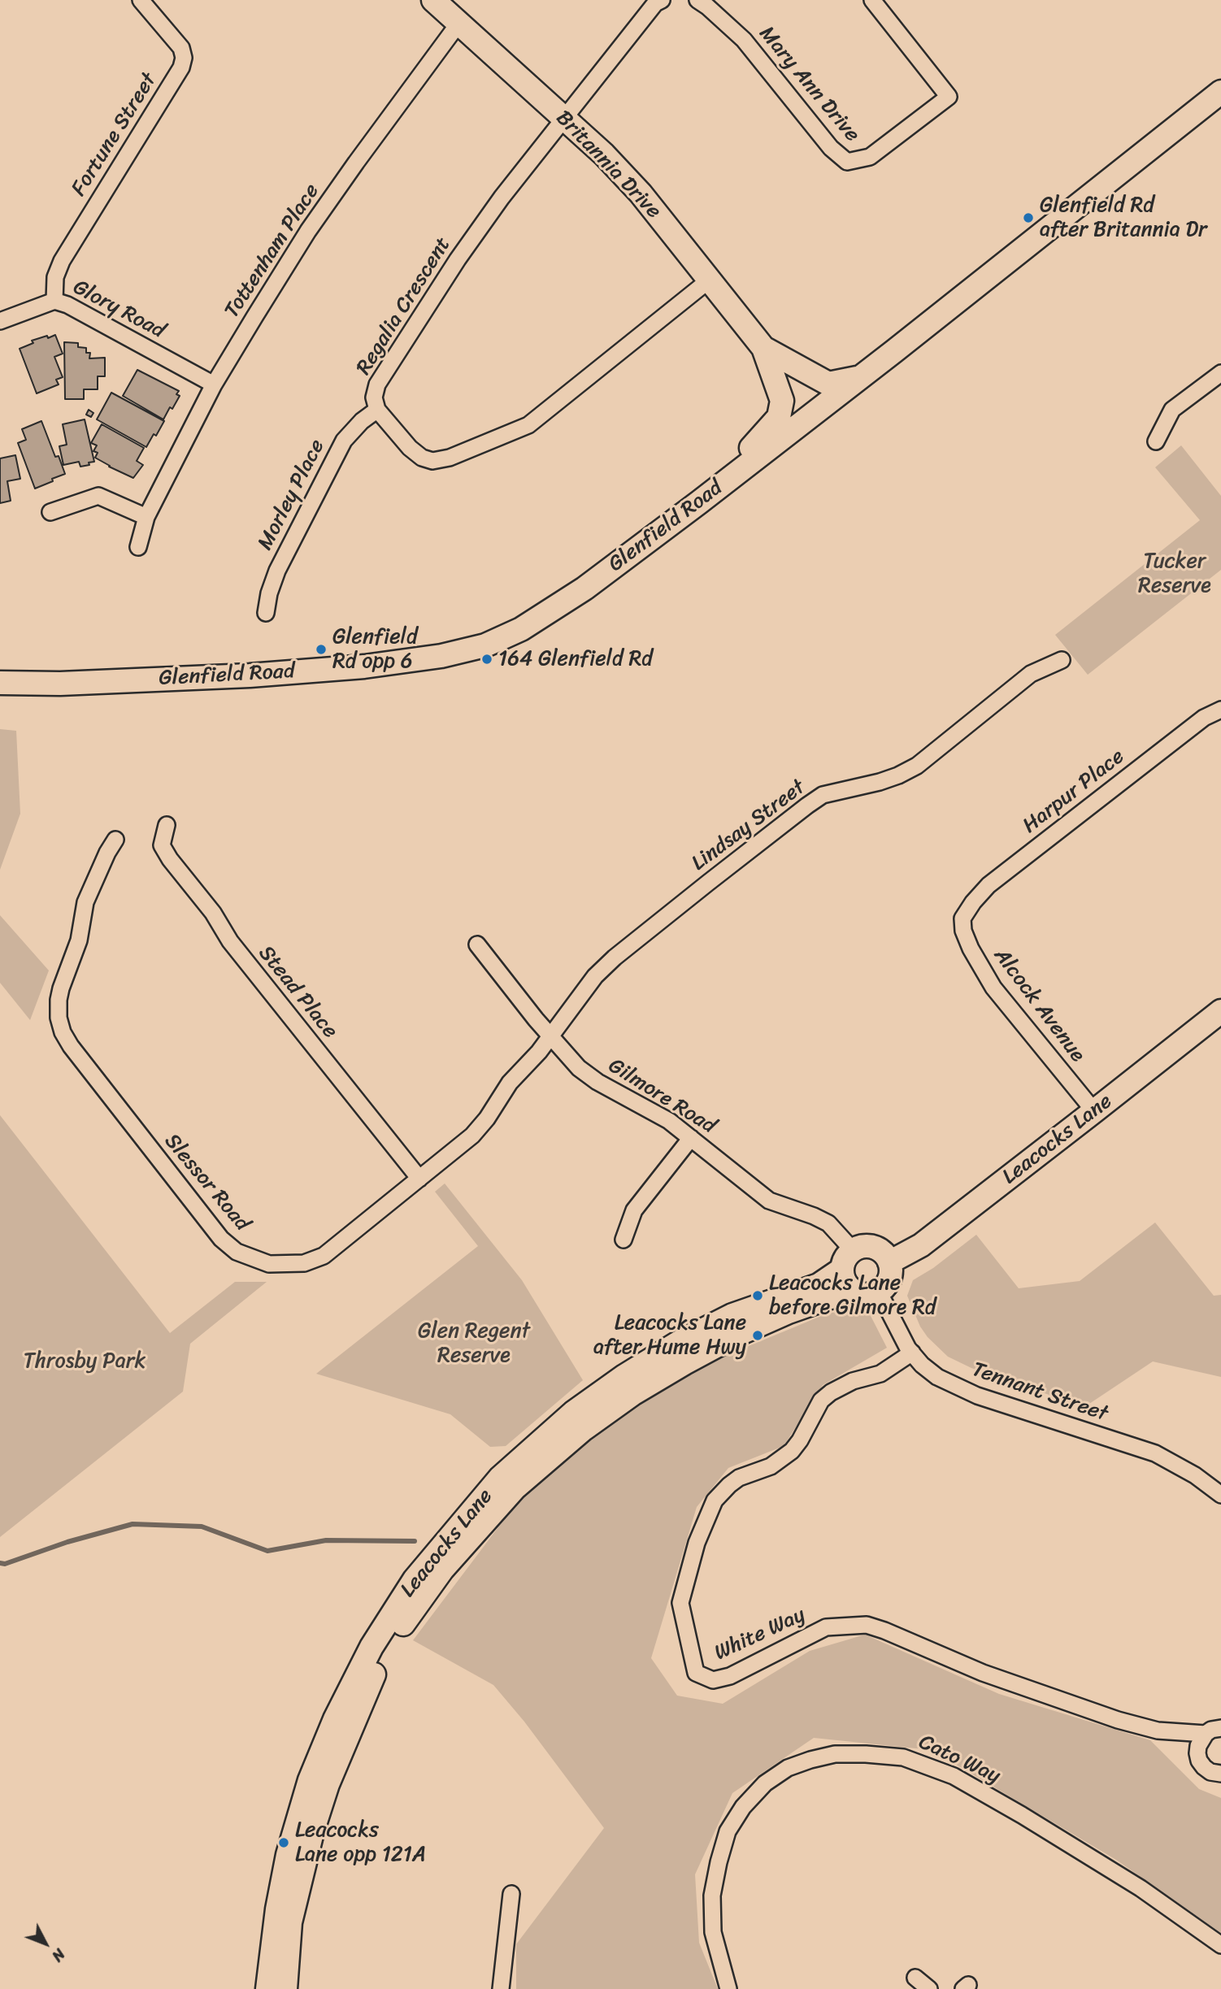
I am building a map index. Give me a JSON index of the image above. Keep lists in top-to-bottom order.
{
  "streets": {
    "street": [
      "Mary Ann Drive",
      "Fortune Street",
      "Britannia Drive",
      "Tottenham Place",
      "Regalia Crescent",
      "Glory Road",
      "Morley Place",
      "Glenfield Road",
      "Harpur Place",
      "Lindsay Street",
      "Stead Place",
      "Alcock Avenue",
      "Gilmore Road",
      "Leacocks Lane",
      "Slessor Road",
      "Tennant Street",
      "White Way",
      "Cato Way"
    ]
  },
  "crossings": [
    ["Fortune Street", "Glory Road"],
    ["Britannia Drive", "Tottenham Place"],
    ["Britannia Drive", "Regalia Crescent"],
    ["Britannia Drive", "Glenfield Road"],
    ["Tottenham Place", "Glory Road"],
    ["Regalia Crescent", "Morley Place"],
    ["Harpur Place", "Alcock Avenue"],
    ["Lindsay Street", "Gilmore Road"],
    ["Lindsay Street", "Slessor Road"],
    ["Stead Place", "Slessor Road"],
    ["Alcock Avenue", "Leacocks Lane"],
    ["Gilmore Road", "Leacocks Lane"],
    ["Gilmore Road", "Slessor Road"],
    ["Gilmore Road", "Tennant Street"],
    ["Leacocks Lane", "Tennant Street"],
    ["Tennant Street", "White Way"]
  ],
  "parks": ["Tucker Reserve", "Glen Regent Reserve", "Throsby Park"],
  "places": [
    "Glenfield Rd after Britannia Dr",
    "Glenfield Rd opp 6",
    "164 Glenfield Rd",
    "Leacocks Lane before Gilmore Rd",
    "Leacocks Lane after Hume Hwy",
    "Leacocks Lane opp 121A"
  ],
  "north": "bottom right"
}
